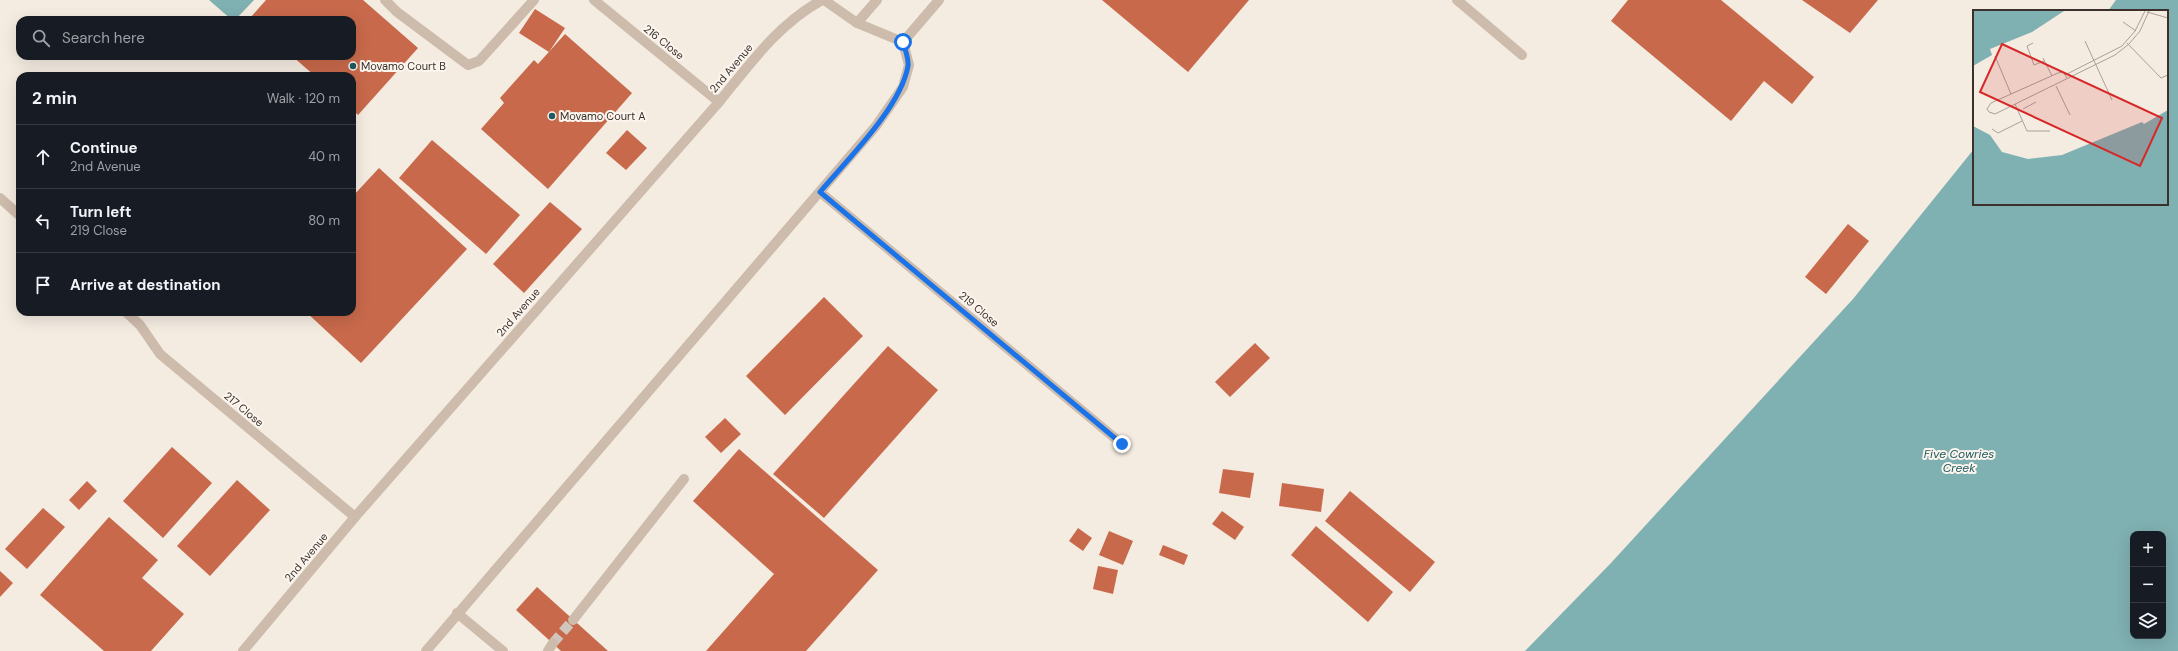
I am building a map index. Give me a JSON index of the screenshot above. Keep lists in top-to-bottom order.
{
  "streets": {
    "street": [
      "216 Close",
      "2nd Avenue",
      "219 Close",
      "217 Close"
    ]
  },
  "crossings": [
    ["216 Close", "2nd Avenue"],
    ["2nd Avenue", "217 Close"]
  ],
  "water": ["Five Cowries Creek"],
  "places": ["Movamo Court B", "Movamo Court A"],
  "page": {
    "search": "Search here",
    "heading": ["2 min", "Walk · 120 m"],
    "list": [
      ["Continue", "2nd Avenue", "40 m"],
      ["Turn left", "219 Close", "80 m"],
      "Arrive at destination"
    ],
    "map_buttons": ["+", "−"]
  }
}
